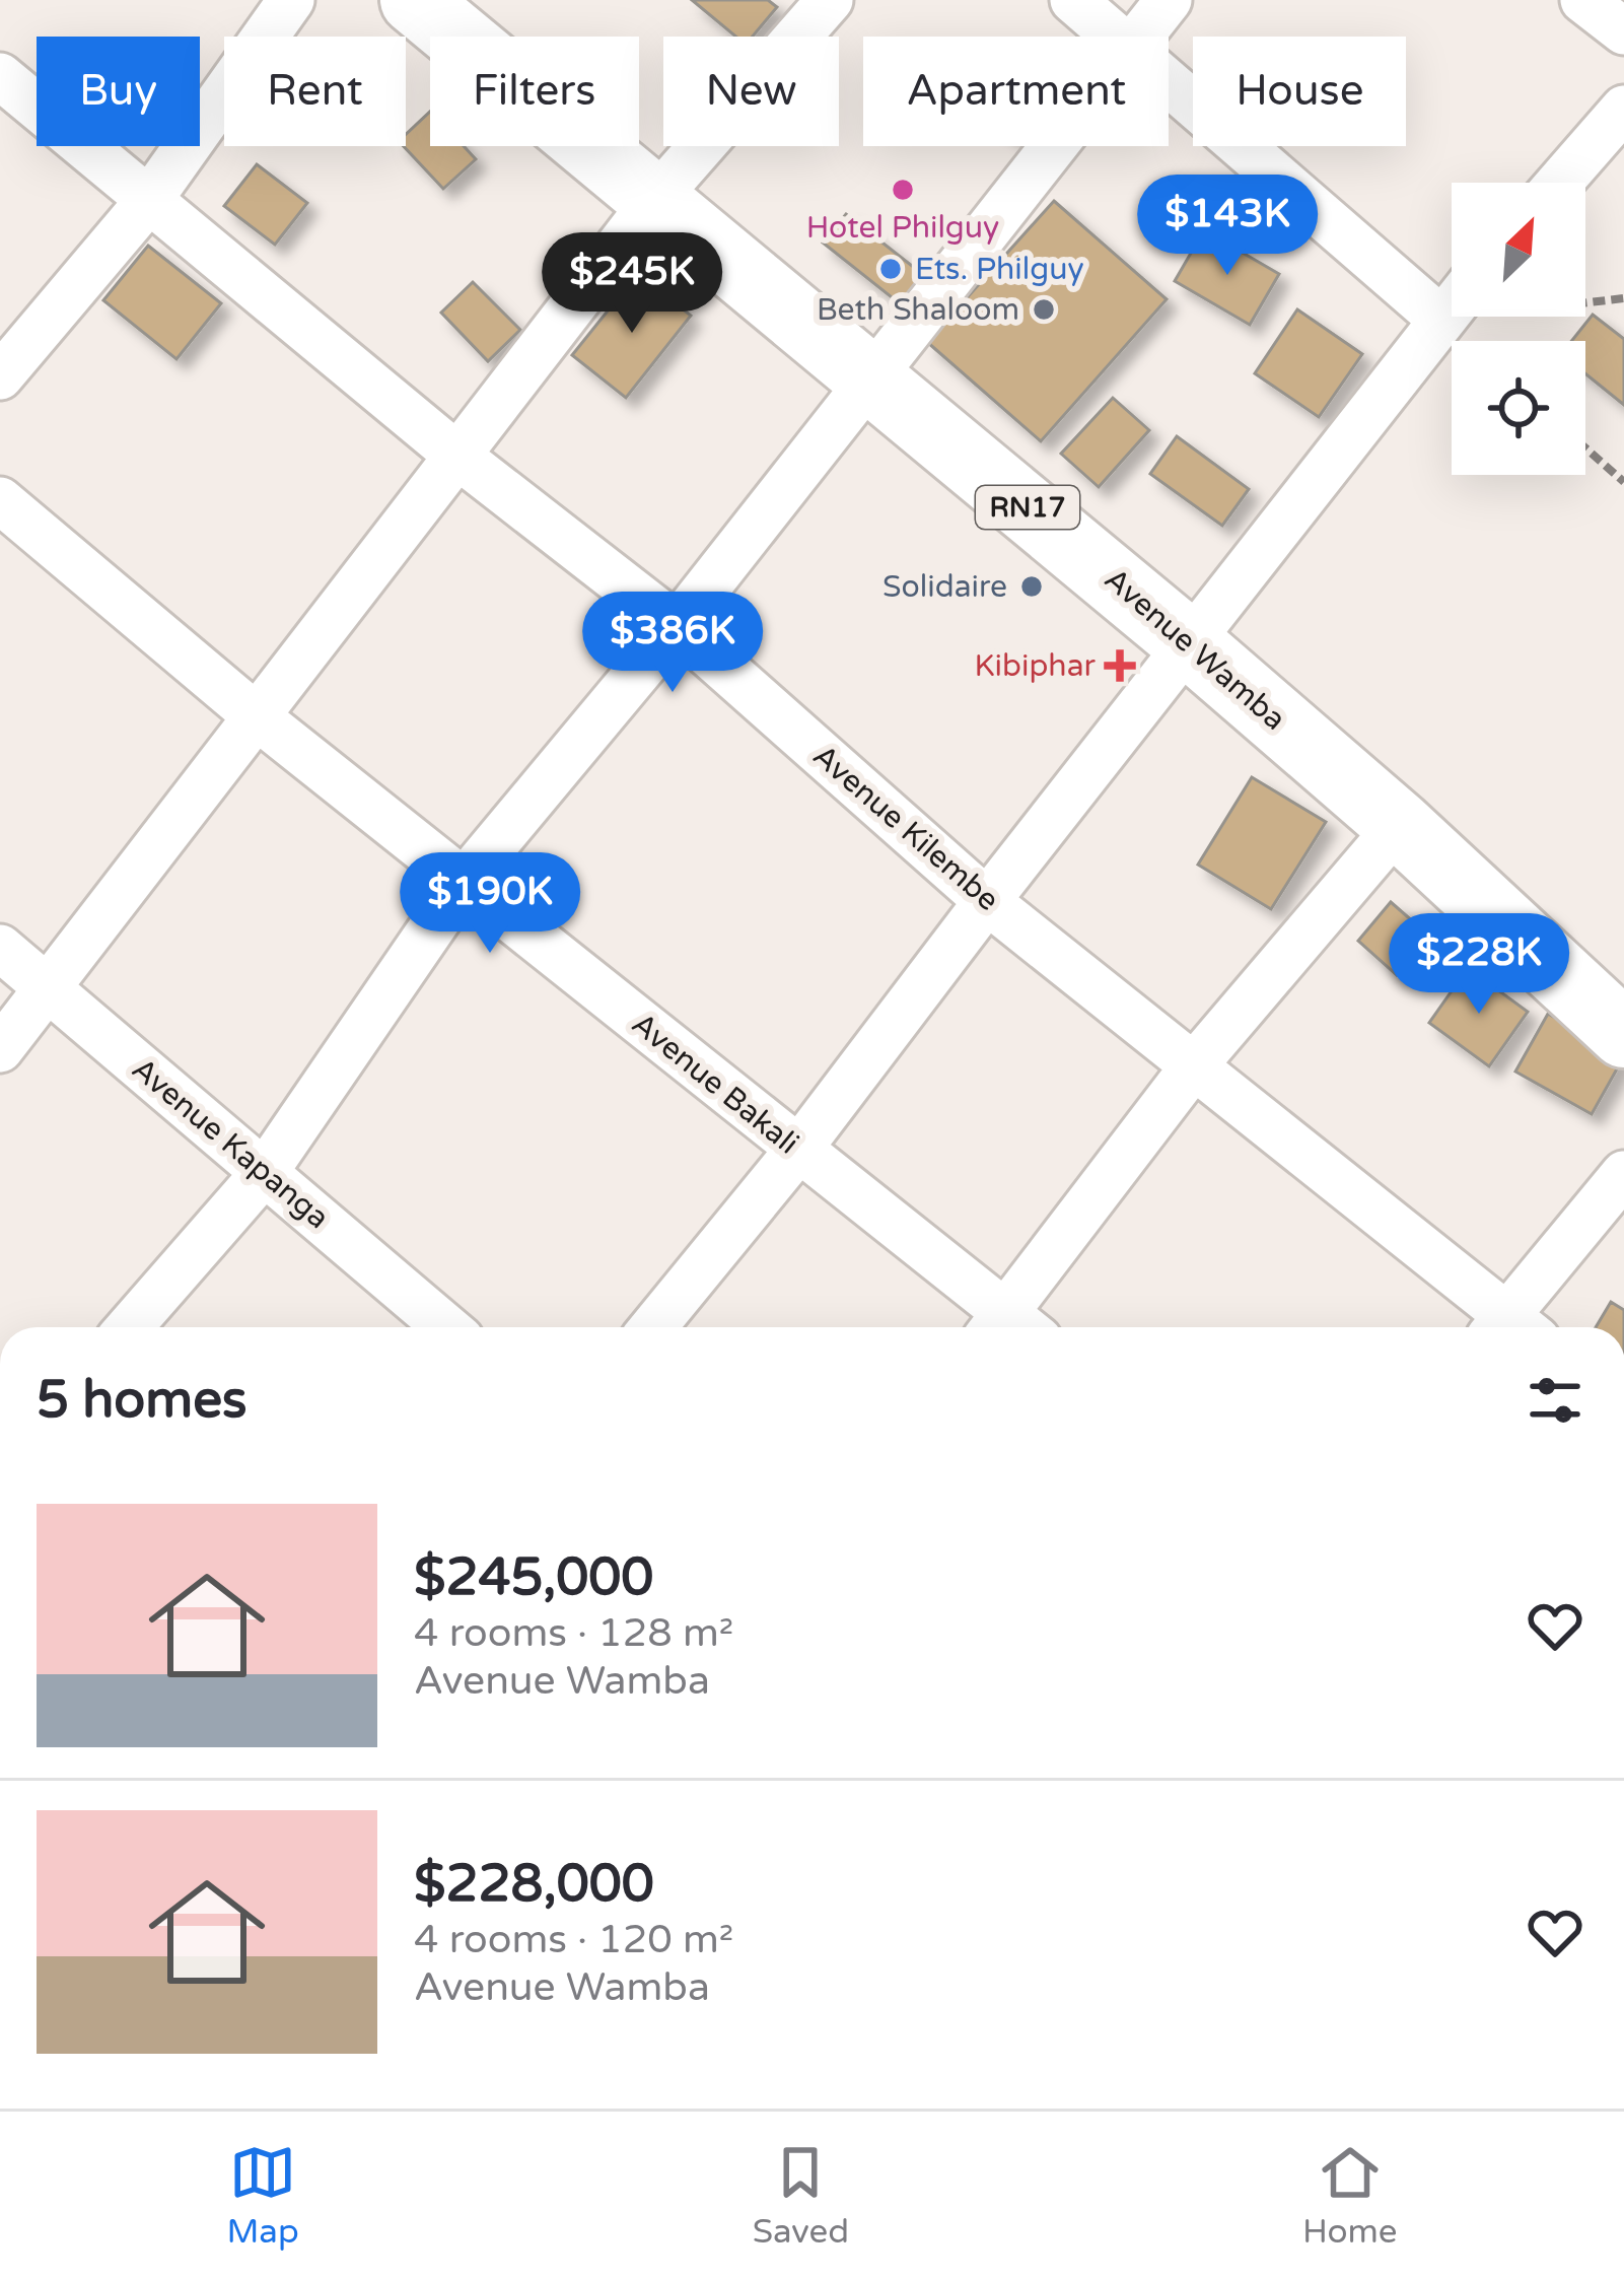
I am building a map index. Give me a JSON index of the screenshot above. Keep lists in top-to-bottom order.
{
  "streets": {
    "main road": ["RN17", "Avenue Wamba"],
    "street": ["Avenue Kilembe", "Avenue Bakali", "Avenue Kapanga"]
  },
  "places": {
    "other": [
      "Hotel Philguy",
      "Ets. Philguy",
      "Beth Shaloom",
      "Solidaire"
    ],
    "health": ["Kibiphar"]
  },
  "north": "top right",
  "page": {
    "chip": [
      "Buy",
      "Rent",
      "Filters",
      "New",
      "Apartment",
      "House"
    ],
    "price": [
      "$143K",
      "$245K",
      "$386K",
      "$190K",
      "$228K"
    ],
    "heading": "5 homes",
    "list": [
      {
        "name": "$245,000",
        "note": "4 rooms · 128 m² · Avenue Wamba"
      },
      {
        "name": "$228,000",
        "note": "4 rooms · 120 m² · Avenue Wamba"
      }
    ],
    "tabs": ["Map", "Saved", "Home"]
  }
}
